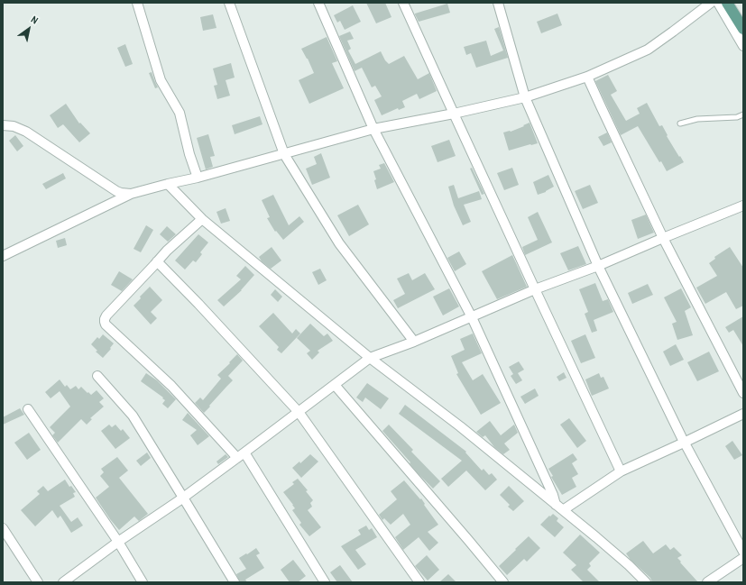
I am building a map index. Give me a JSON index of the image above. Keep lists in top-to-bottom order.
{
  "north": "top right"
}
